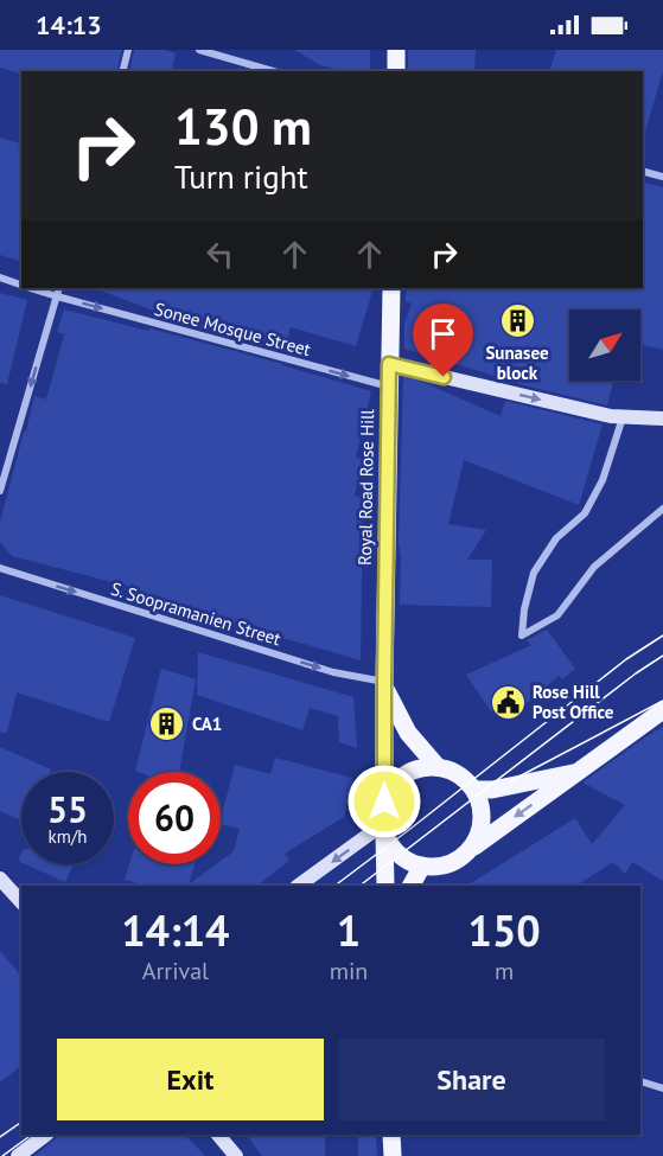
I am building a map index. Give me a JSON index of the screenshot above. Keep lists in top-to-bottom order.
{
  "streets": {
    "main road": ["Royal Road Rose Hill"],
    "street": ["Sonee Mosque Street", "S. Soopramanien Street"]
  },
  "crossings": [
    ["Sonee Mosque Street", "Royal Road Rose Hill"],
    ["Royal Road Rose Hill", "S. Soopramanien Street"]
  ],
  "one_way": ["Sonee Mosque Street", "S. Soopramanien Street"],
  "places": {
    "building": ["Sunasee block", "CA1"],
    "public building": ["Rose Hill Post Office"]
  },
  "north": "top right",
  "page": {
    "status": "14:13",
    "turn": ["130 m", "Turn right"],
    "speed": "55 km/h",
    "limit": "60",
    "eta": [
      "14:14",
      "Arrival",
      "1",
      "min",
      "150",
      "m"
    ],
    "buttons": ["Exit", "Share"]
  }
}
